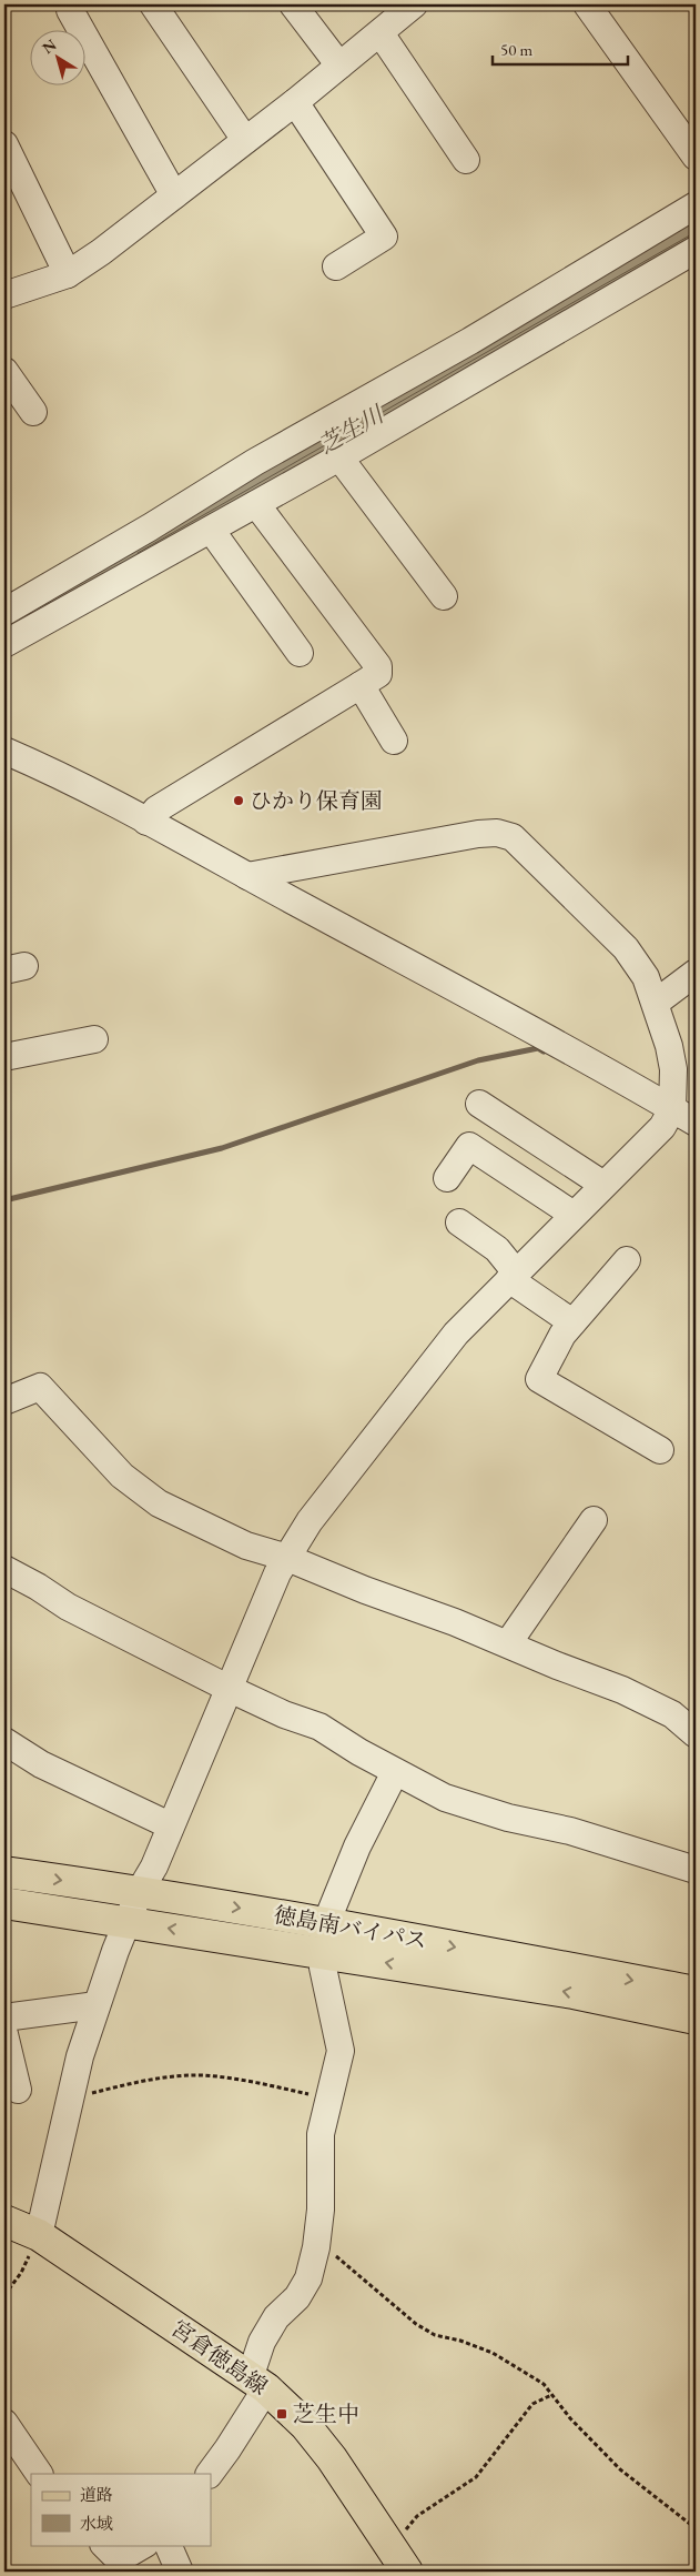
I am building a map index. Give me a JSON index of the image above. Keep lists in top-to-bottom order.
{
  "streets": {
    "main road": ["徳島南バイパス", "宮倉徳島線"]
  },
  "water": ["芝生川"],
  "places": {
    "other": ["ひかり保育園"],
    "transit": ["芝生中"]
  },
  "legend": ["道路", "水域"],
  "scale_bar": "50 m",
  "north": "top left"
}
